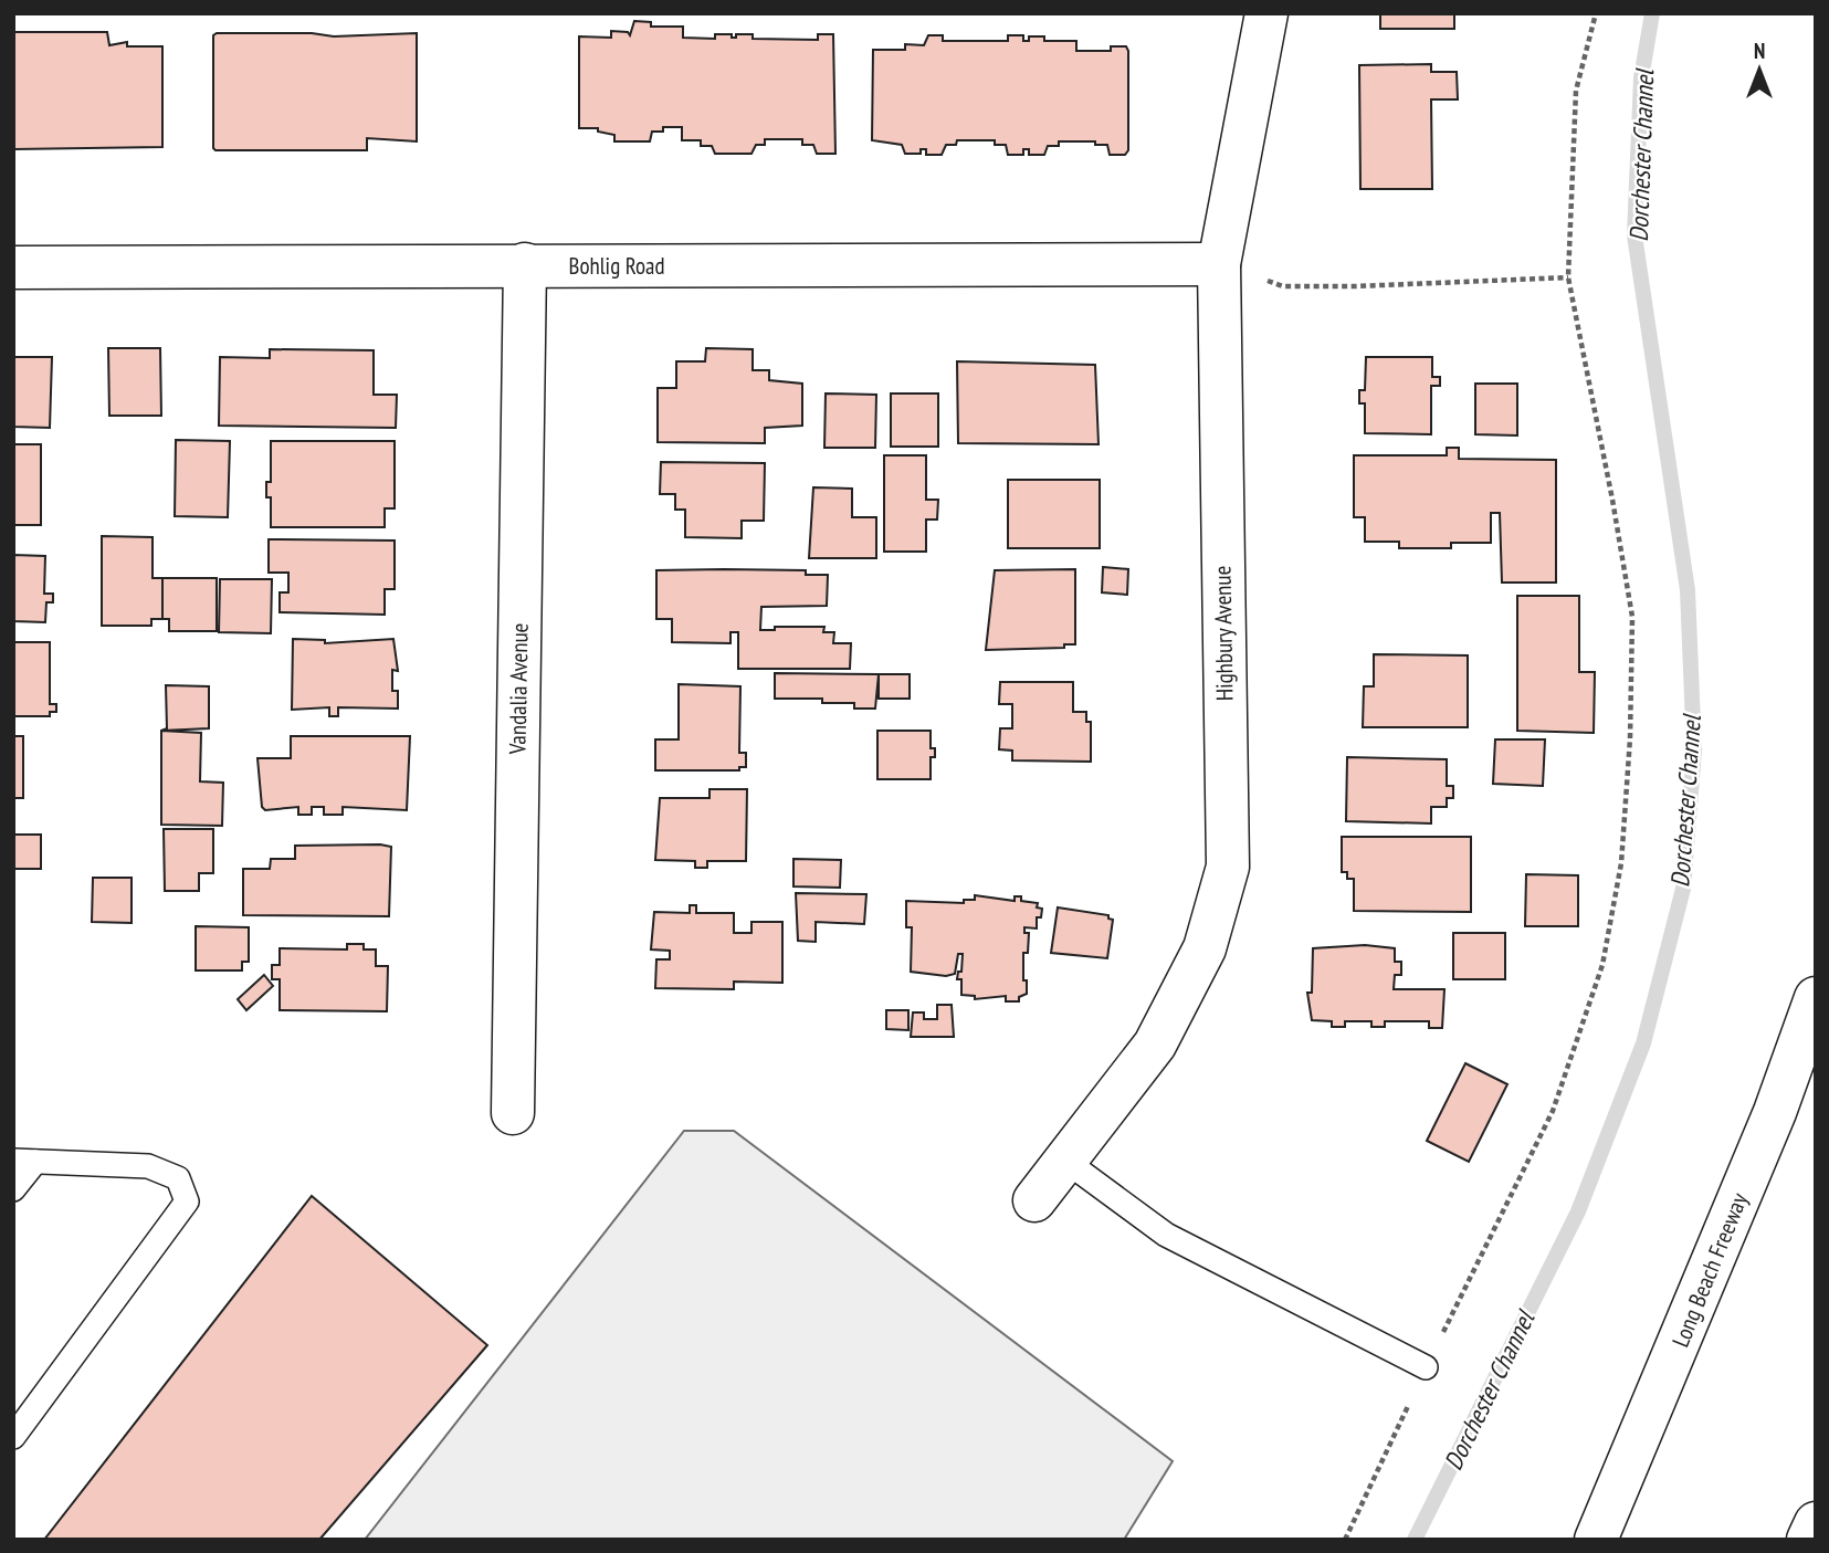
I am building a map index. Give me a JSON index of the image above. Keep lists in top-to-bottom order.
{
  "streets": {
    "main road": [
      "Bohlig Road",
      "Highbury Avenue",
      "Vandalia Avenue",
      "Long Beach Freeway"
    ]
  },
  "crossings": [
    ["Bohlig Road", "Highbury Avenue"],
    ["Bohlig Road", "Vandalia Avenue"]
  ],
  "water": ["Dorchester Channel"],
  "north": "top"
}
